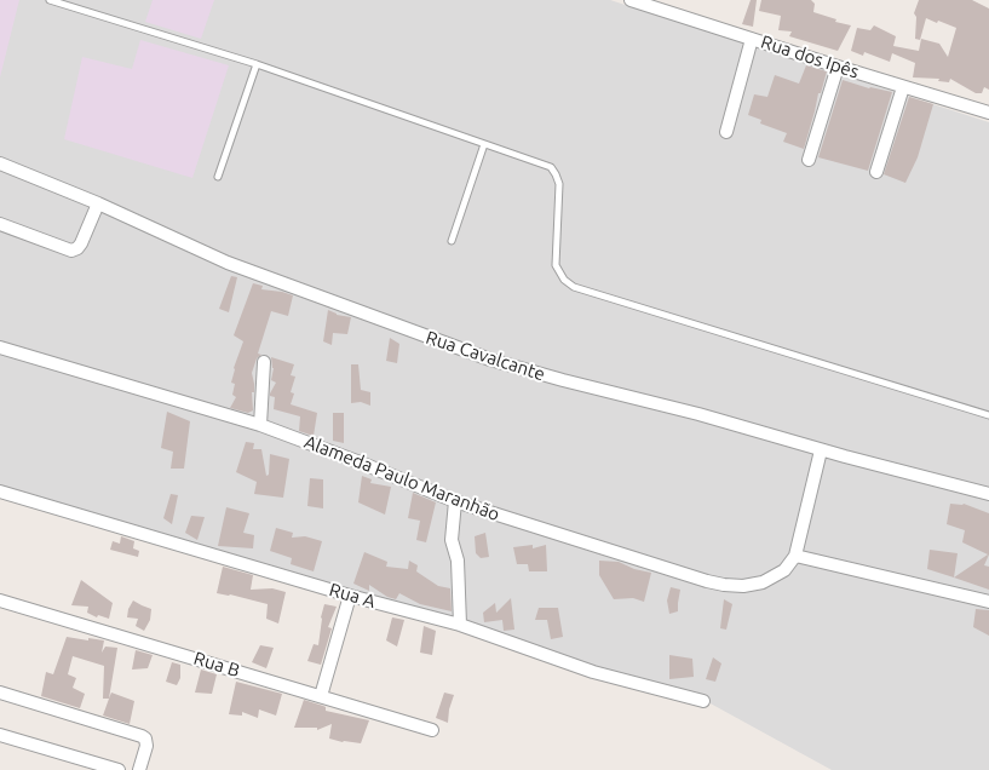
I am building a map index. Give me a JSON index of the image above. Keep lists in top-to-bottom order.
{
  "streets": {
    "street": [
      "Rua dos Ipês",
      "Rua Cavalcante",
      "Alameda Paulo Maranhão",
      "Rua A",
      "Rua B"
    ]
  }
}
